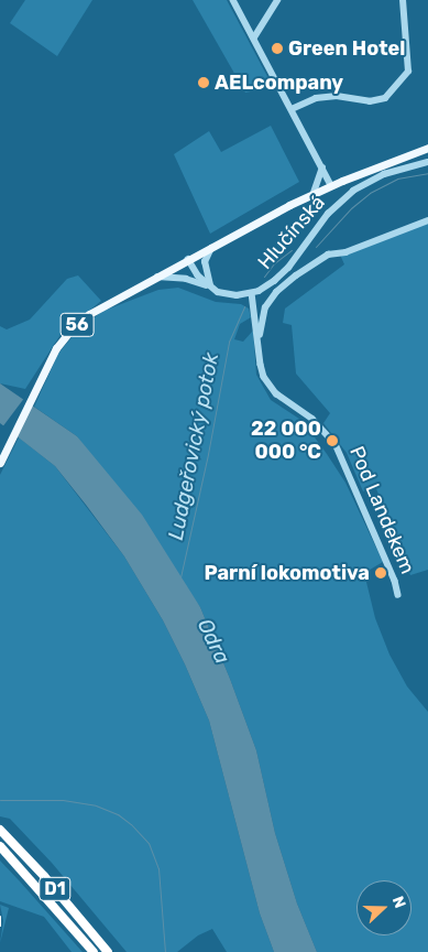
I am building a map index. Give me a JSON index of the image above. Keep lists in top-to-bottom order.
{
  "streets": {
    "highway": ["D1"],
    "main road": ["Hlučínská", "56"],
    "street": ["Pod Landekem"]
  },
  "crossings": [
    ["Hlučínská", "56"],
    ["Hlučínská", "Pod Landekem"]
  ],
  "water": ["Ludgeřovický potok", "Odra"],
  "places": [
    "Green Hotel",
    "AELcompany",
    "22 000 000 °C",
    "Parní lokomotiva"
  ],
  "north": "right"
}
